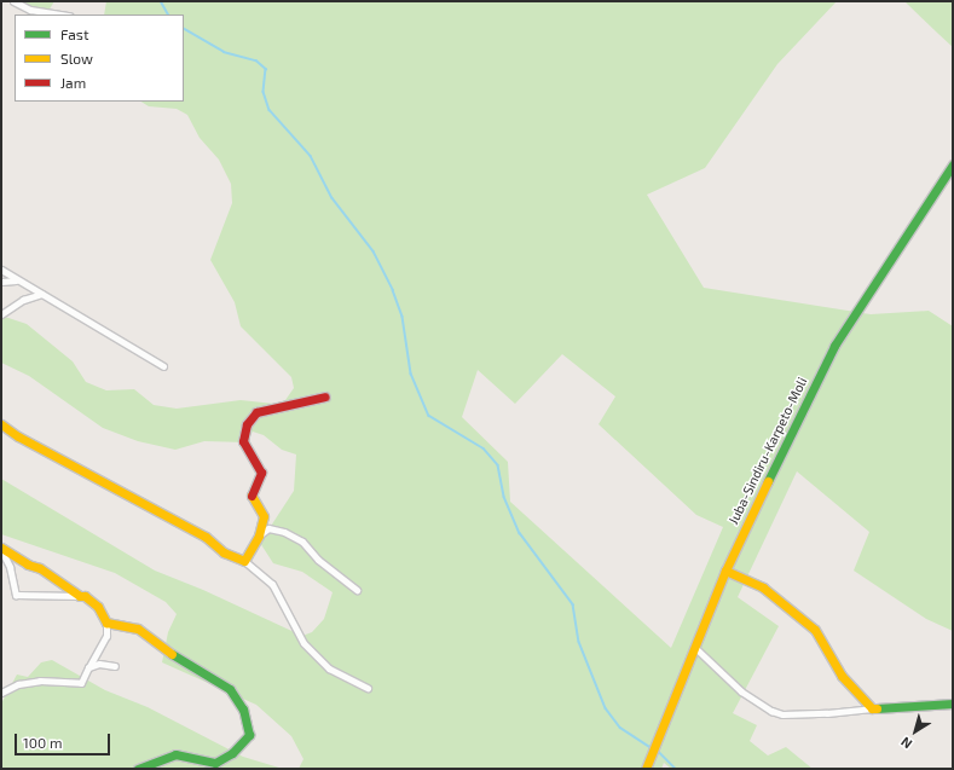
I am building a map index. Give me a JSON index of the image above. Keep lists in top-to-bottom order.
{
  "streets": {
    "street": ["Juba-Sindiru-Karpeto-Moli"]
  },
  "legend": ["Fast", "Slow", "Jam"],
  "scale_bar": "100 m",
  "north": "bottom left"
}
